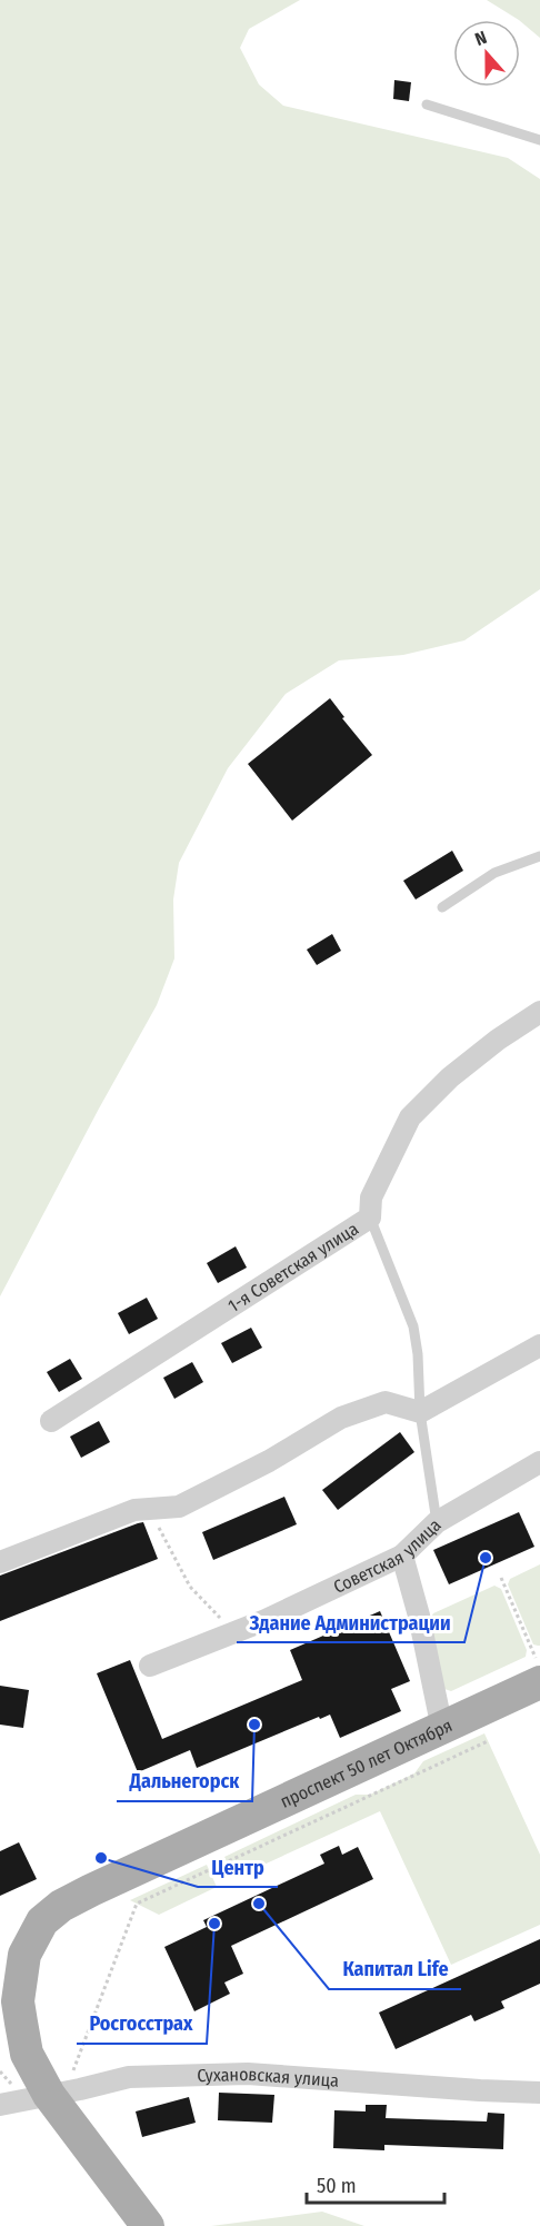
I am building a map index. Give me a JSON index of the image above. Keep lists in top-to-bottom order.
{
  "streets": {
    "main road": ["проспект 50 лет Октября"],
    "street": ["1-я Советская улица", "Советская улица", "Сухановская улица"]
  },
  "crossings": [
    ["проспект 50 лет Октября", "Сухановская улица"]
  ],
  "places": [
    "Здание Администрации",
    "Дальнегорск",
    "Центр",
    "Капитал Life",
    "Росгосстрах"
  ],
  "scale_bar": "50 m",
  "north": "top"
}
